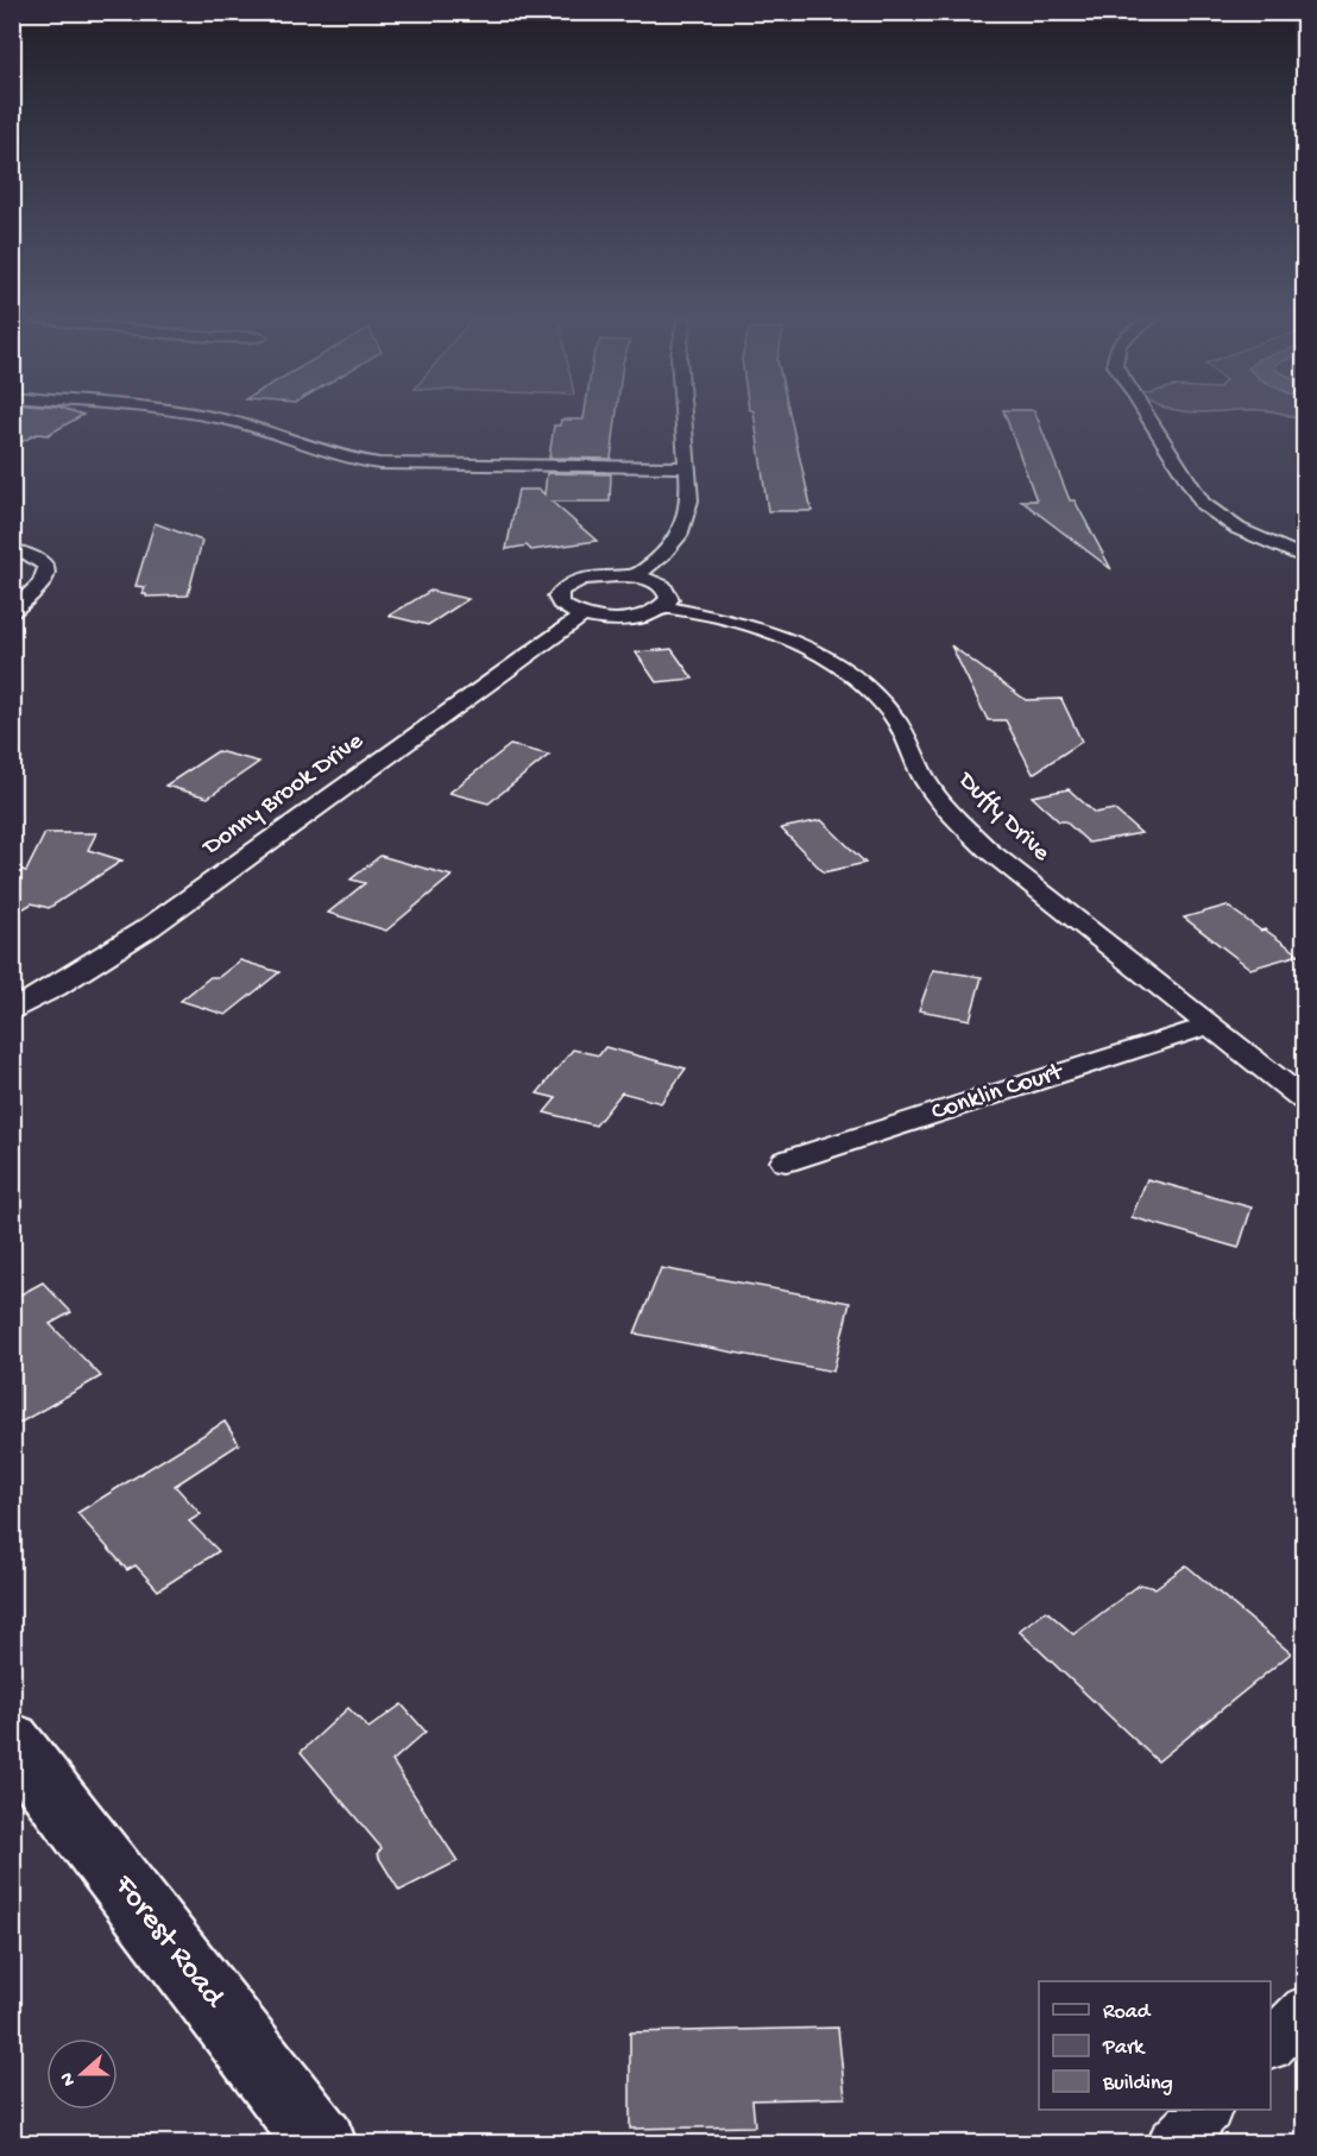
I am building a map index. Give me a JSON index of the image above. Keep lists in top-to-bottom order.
{
  "streets": {
    "main road": ["Forest Road"],
    "street": ["Donny Brook Drive", "Duffy Drive", "Conklin Court"]
  },
  "crossings": [
    ["Duffy Drive", "Conklin Court"]
  ],
  "legend": ["Road", "Park", "Building"],
  "north": "left"
}
